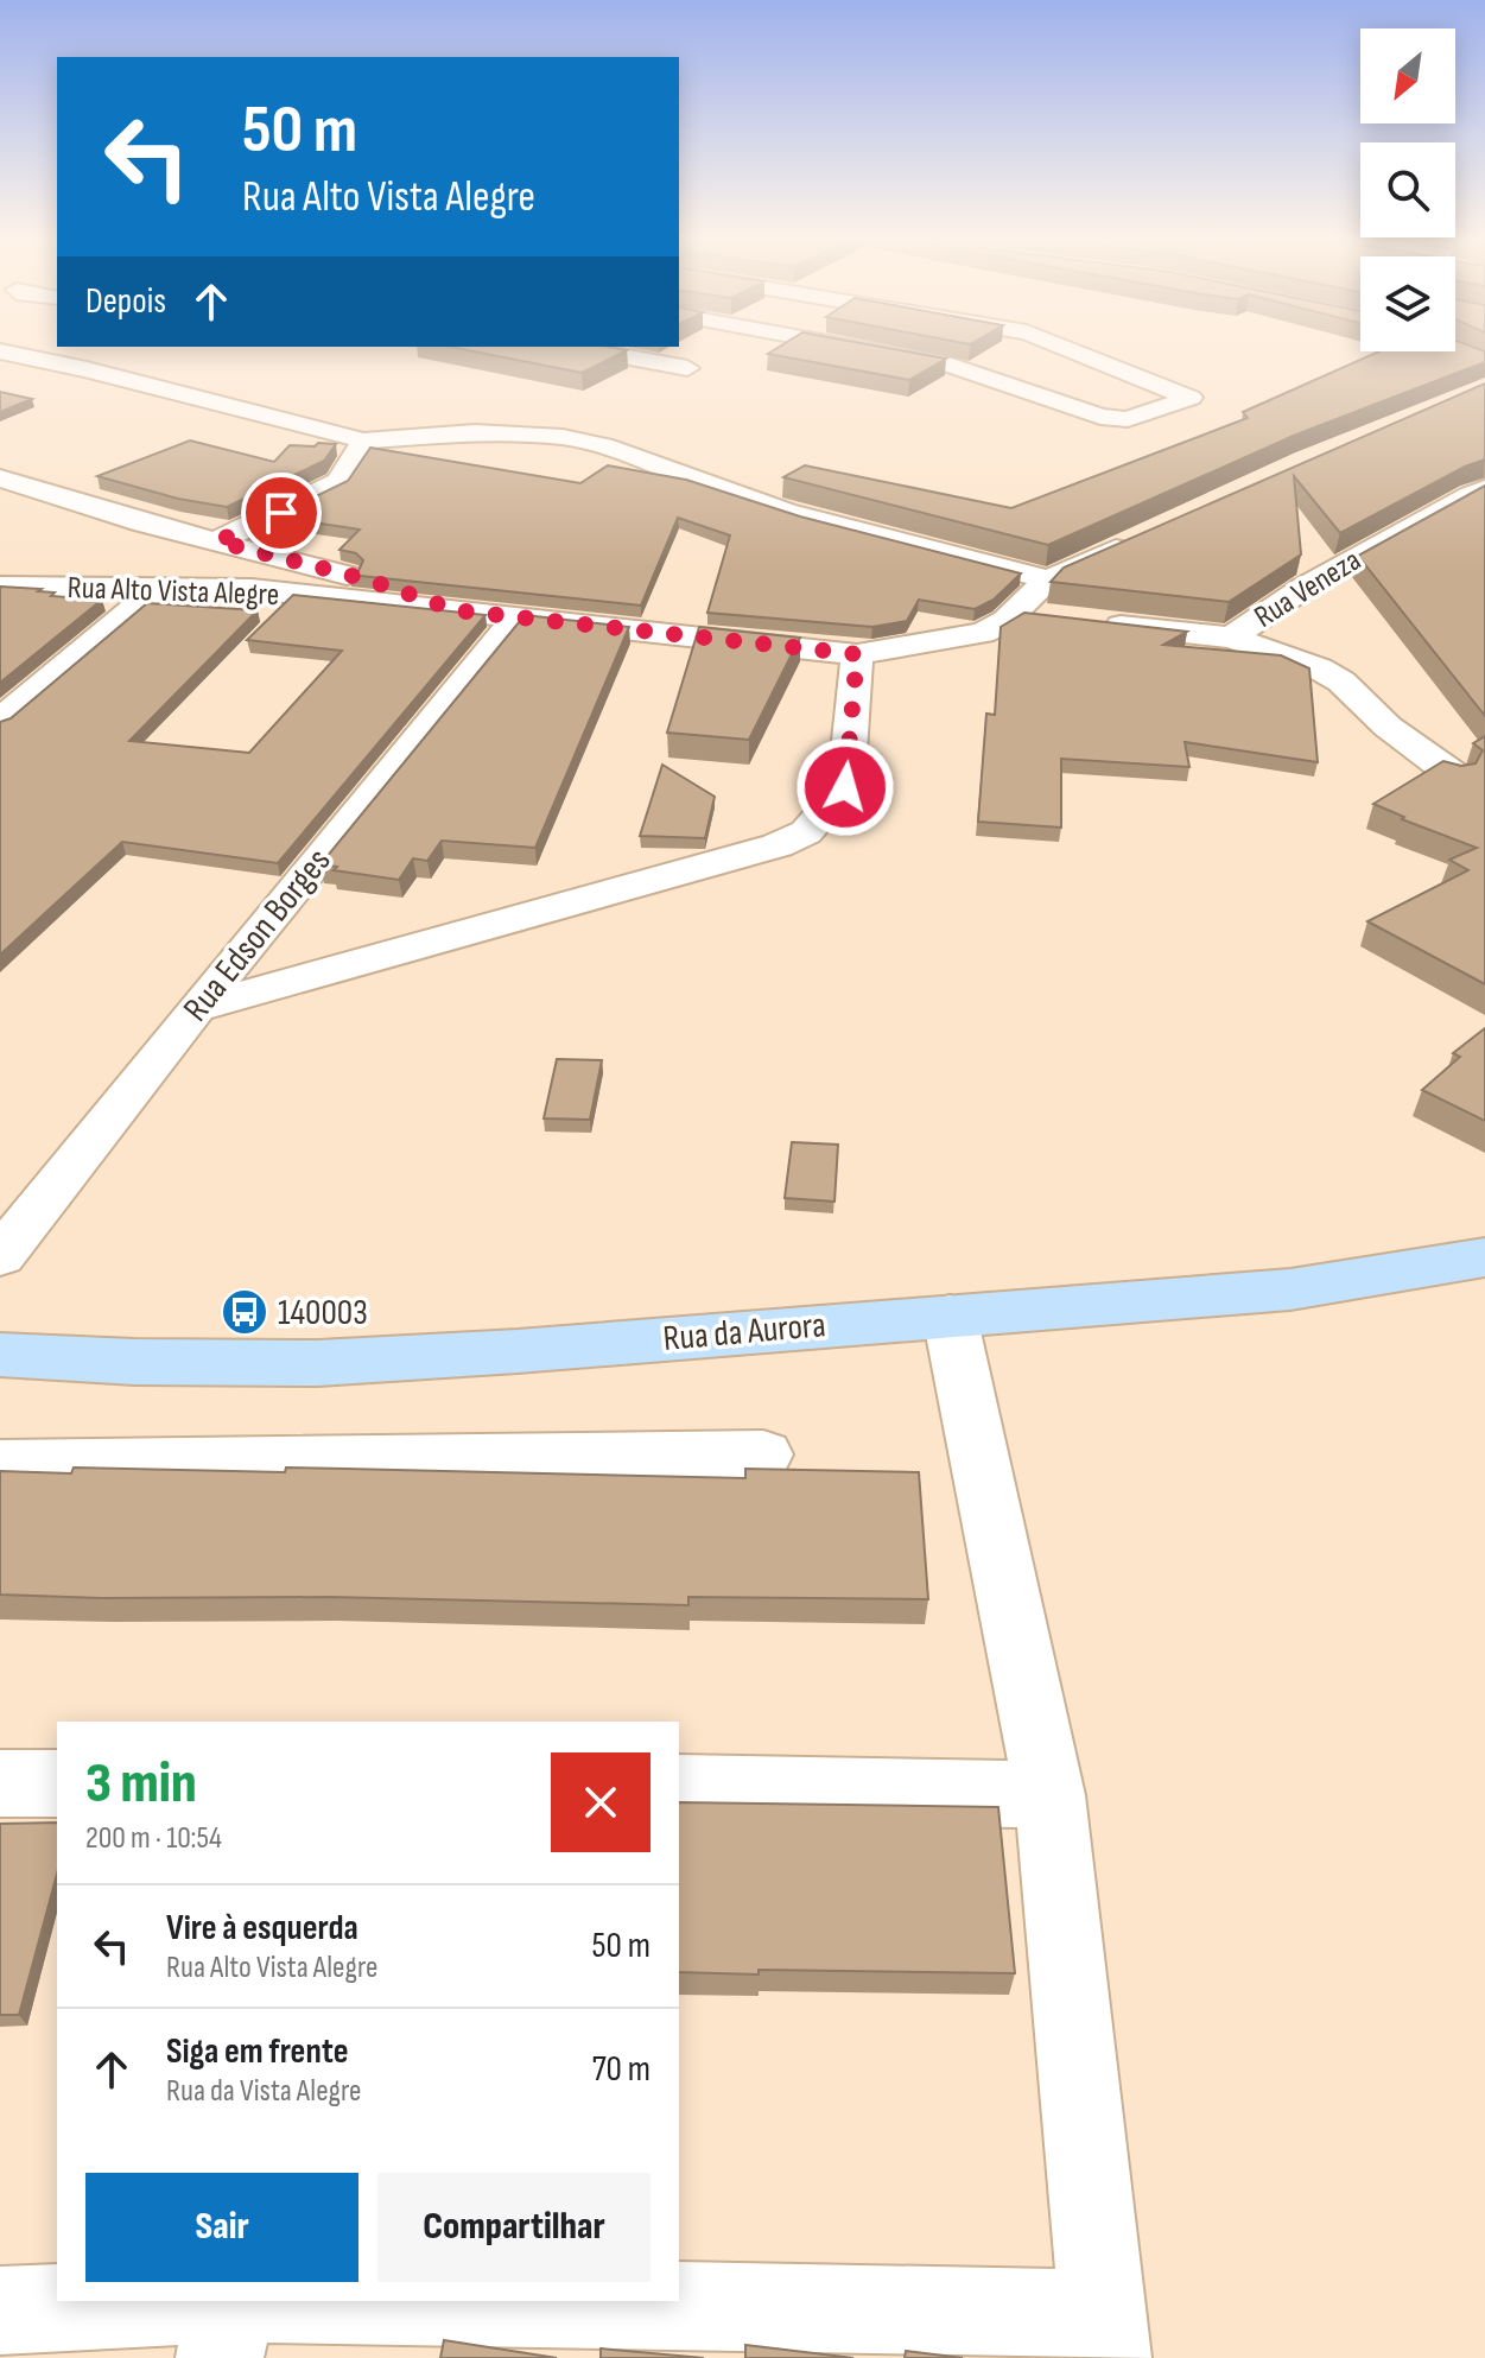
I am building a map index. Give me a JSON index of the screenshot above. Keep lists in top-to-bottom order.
{
  "streets": {
    "main road": ["Rua da Aurora"],
    "street": ["Rua Veneza", "Rua Alto Vista Alegre", "Rua Edson Borges"]
  },
  "crossings": [
    ["Rua Alto Vista Alegre", "Rua Edson Borges"]
  ],
  "places": {
    "bus stop": ["140003"]
  },
  "north": "bottom left",
  "page": {
    "turn": ["50 m", "Rua Alto Vista Alegre"],
    "then": "Depois",
    "heading": ["3 min", "200 m · 10:54"],
    "list": [
      {
        "name": "Vire à esquerda",
        "note": "Rua Alto Vista Alegre",
        "value": "50 m"
      },
      {
        "name": "Siga em frente",
        "note": "Rua da Vista Alegre",
        "value": "70 m"
      }
    ],
    "buttons": ["Sair", "Compartilhar"]
  }
}
